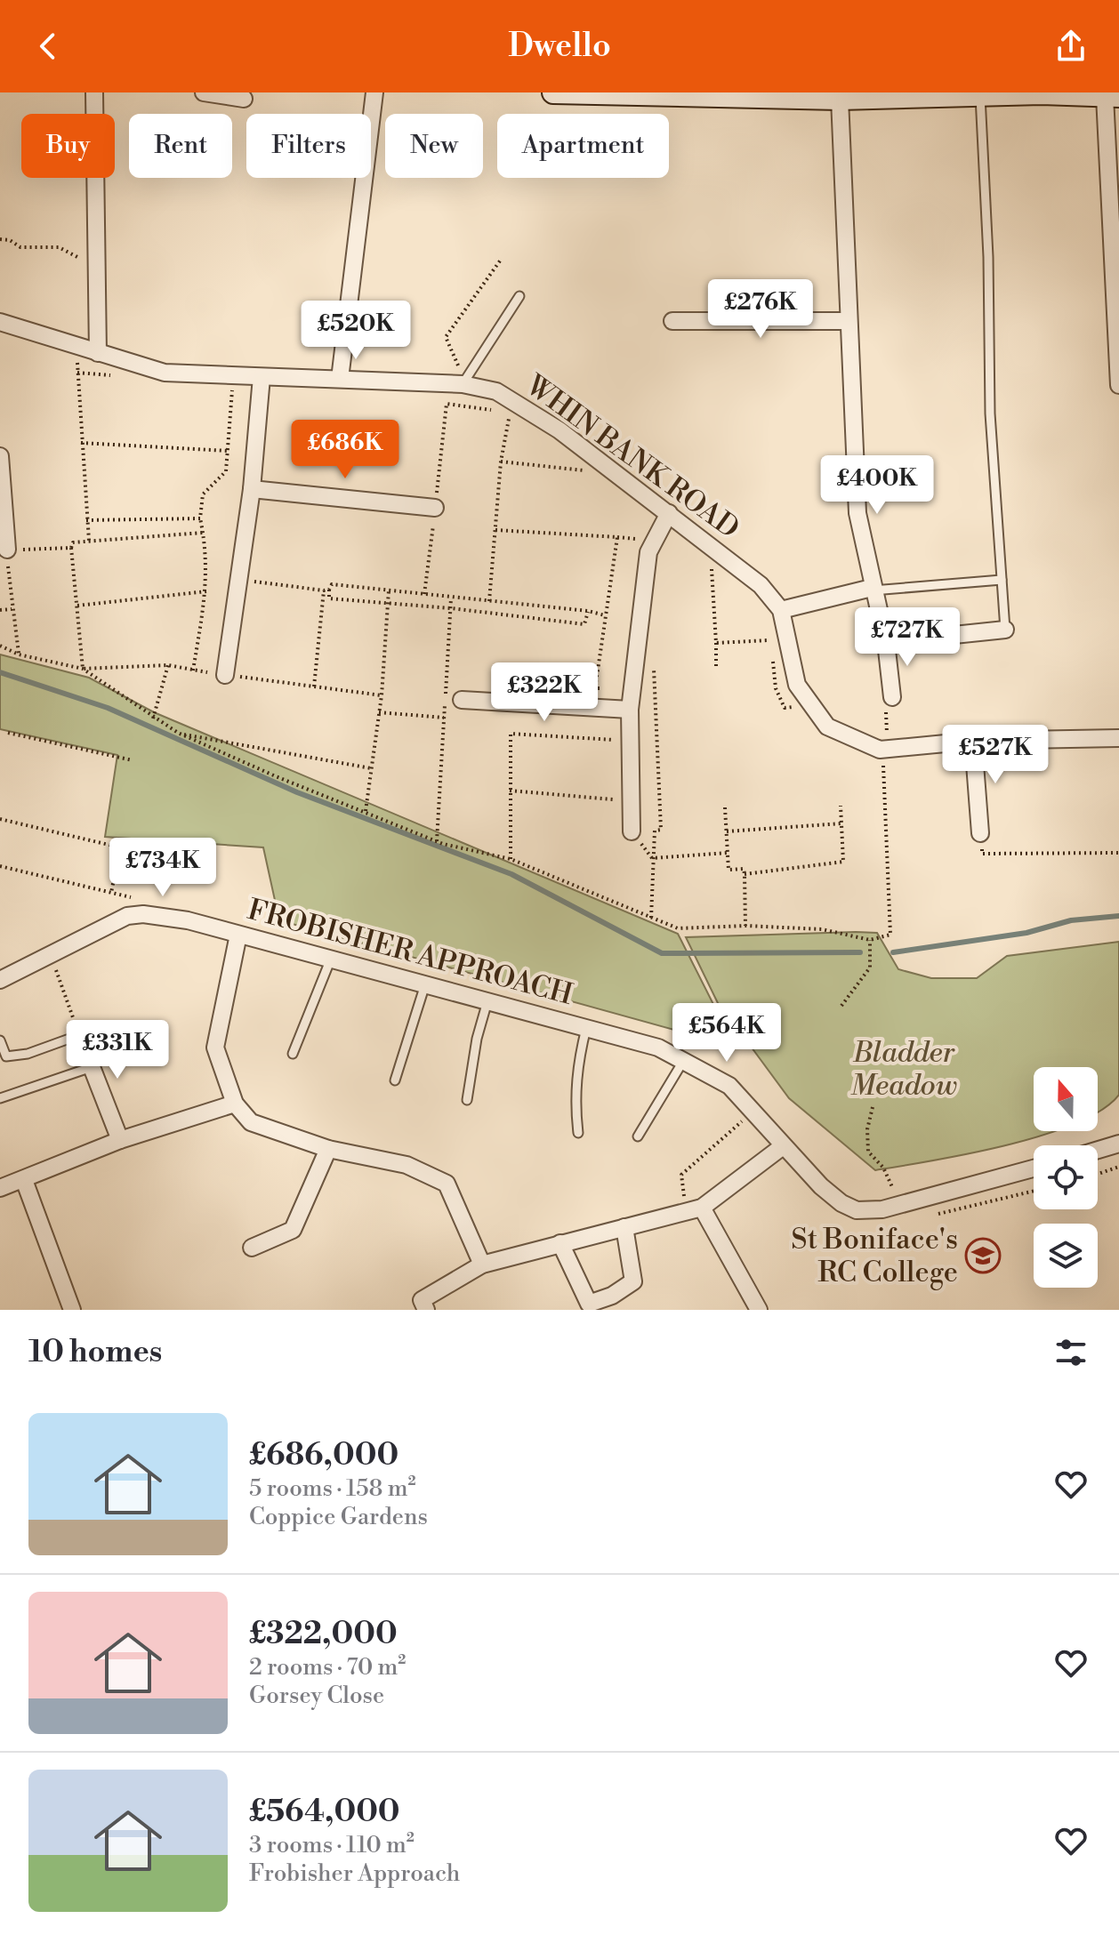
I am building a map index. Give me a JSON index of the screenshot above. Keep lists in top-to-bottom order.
{
  "streets": {
    "street": ["WHIN BANK ROAD", "FROBISHER APPROACH"]
  },
  "parks": ["Bladder Meadow"],
  "places": {
    "school or university": ["St Boniface's RC College"]
  },
  "north": "top",
  "page": {
    "header": "Dwello",
    "chip": [
      "Buy",
      "Rent",
      "Filters",
      "New",
      "Apartment"
    ],
    "price": [
      "£276K",
      "£520K",
      "£686K",
      "£400K",
      "£727K",
      "£322K",
      "£527K",
      "£734K",
      "£564K",
      "£331K"
    ],
    "heading": "10 homes",
    "list": [
      {
        "name": "£686,000",
        "note": "5 rooms · 158 m² · Coppice Gardens"
      },
      {
        "name": "£322,000",
        "note": "2 rooms · 70 m² · Gorsey Close"
      },
      {
        "name": "£564,000",
        "note": "3 rooms · 110 m² · Frobisher Approach"
      }
    ]
  }
}
